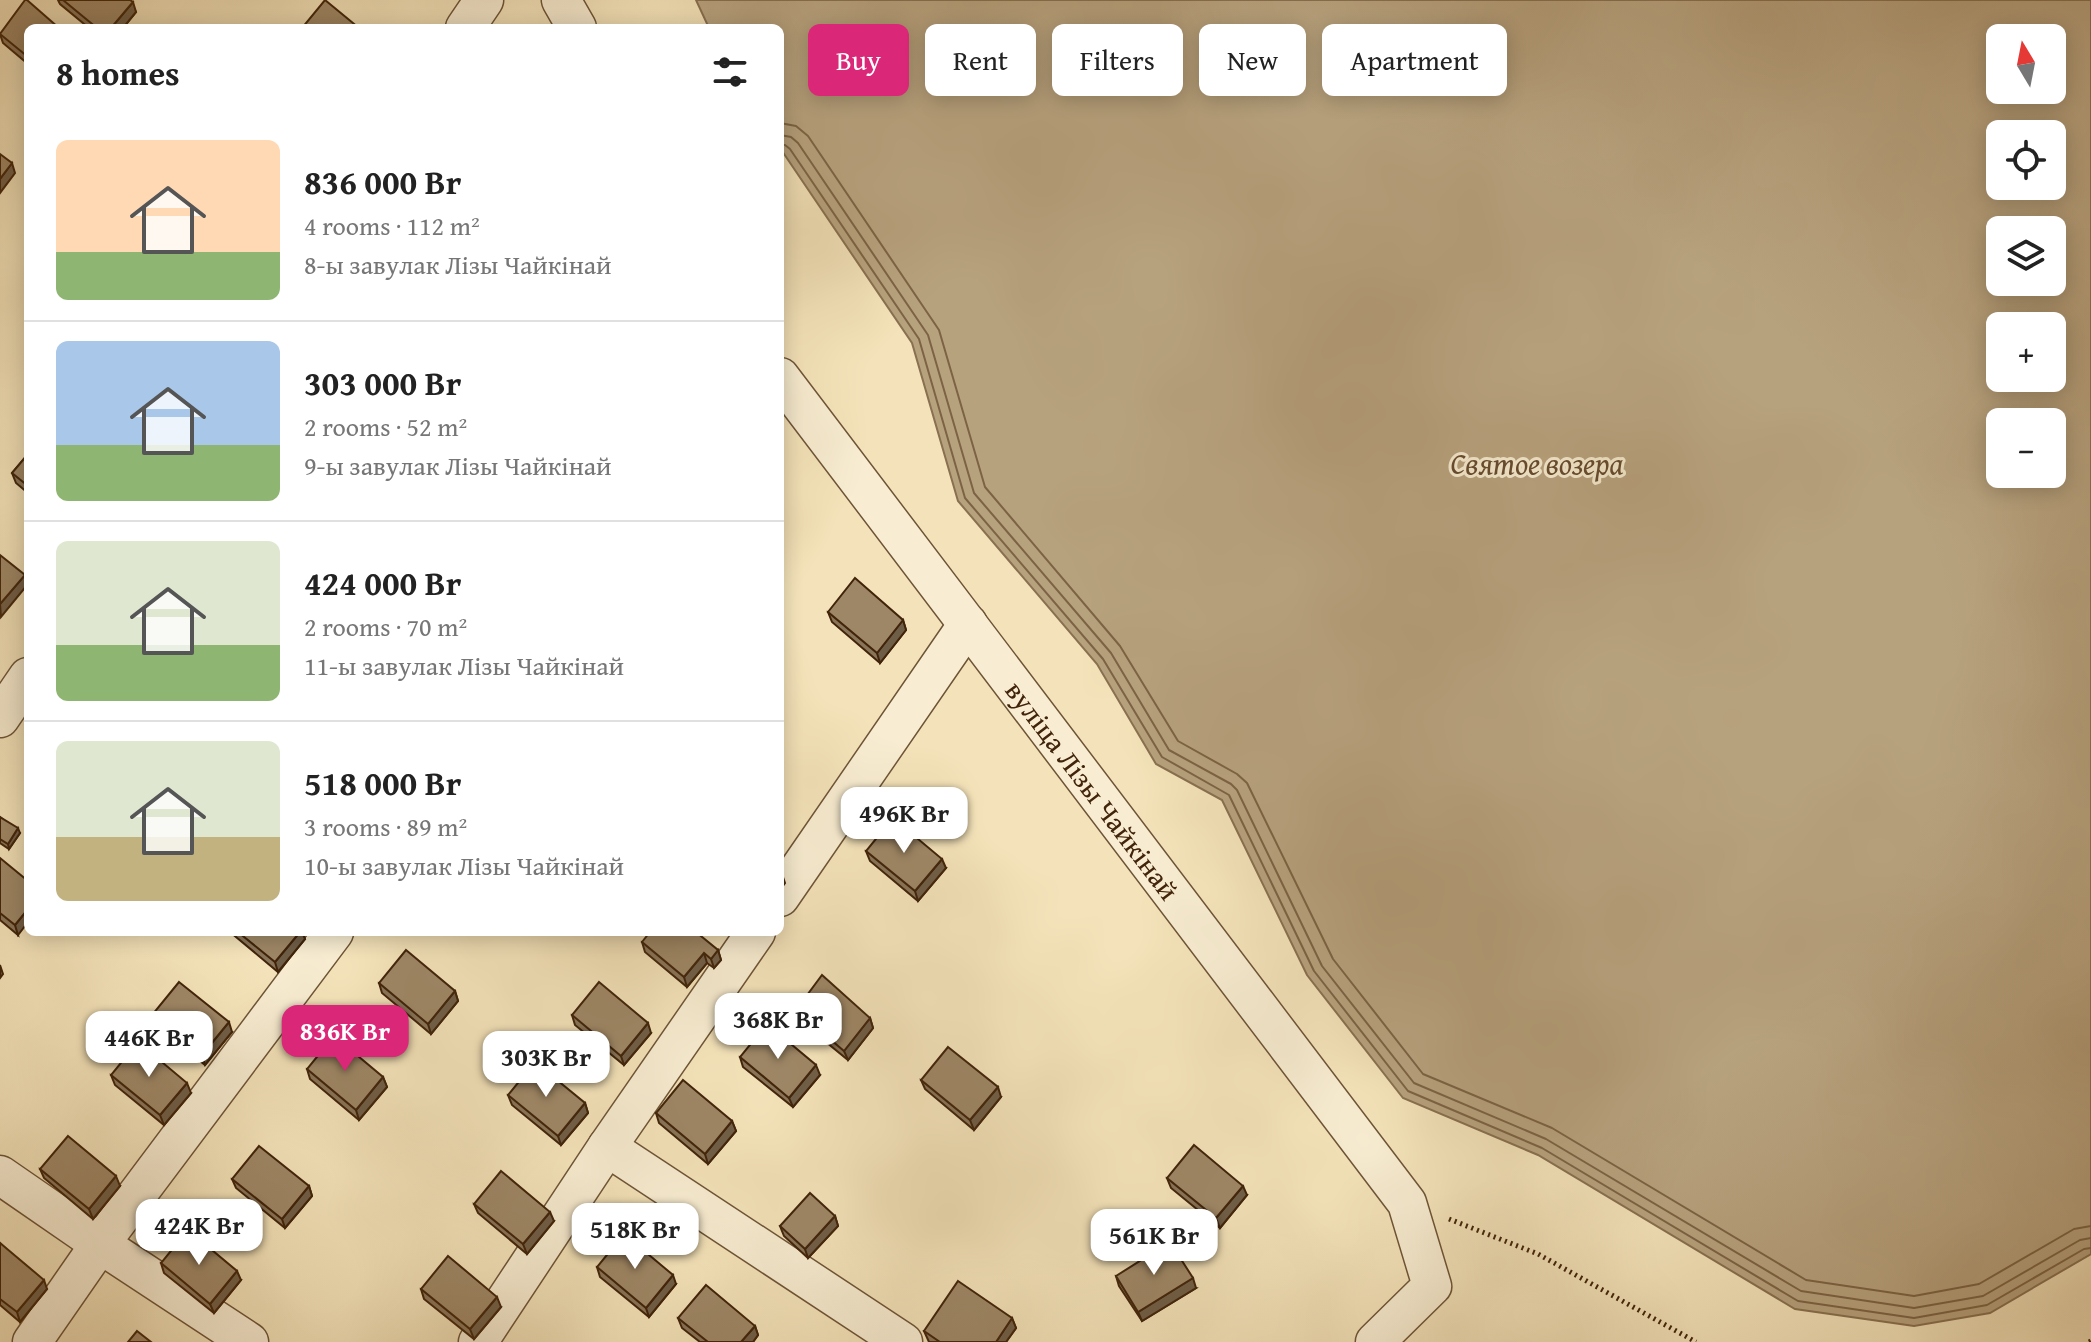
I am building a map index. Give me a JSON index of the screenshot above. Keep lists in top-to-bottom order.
{
  "streets": {
    "street": ["вуліца Лізы Чайкінай"]
  },
  "water": ["Святое возера"],
  "north": "top",
  "page": {
    "map_buttons": ["+", "−"],
    "chip": [
      "Buy",
      "Rent",
      "Filters",
      "New",
      "Apartment"
    ],
    "heading": "8 homes",
    "list": [
      {
        "name": "836 000 Br",
        "note": "4 rooms · 112 m² · 8-ы завулак Лізы Чайкінай"
      },
      {
        "name": "303 000 Br",
        "note": "2 rooms · 52 m² · 9-ы завулак Лізы Чайкінай"
      },
      {
        "name": "424 000 Br",
        "note": "2 rooms · 70 m² · 11-ы завулак Лізы Чайкінай"
      },
      {
        "name": "518 000 Br",
        "note": "3 rooms · 89 m² · 10-ы завулак Лізы Чайкінай"
      }
    ],
    "price": [
      "496K Br",
      "368K Br",
      "836K Br",
      "446K Br",
      "303K Br",
      "424K Br",
      "518K Br",
      "561K Br"
    ]
  }
}
